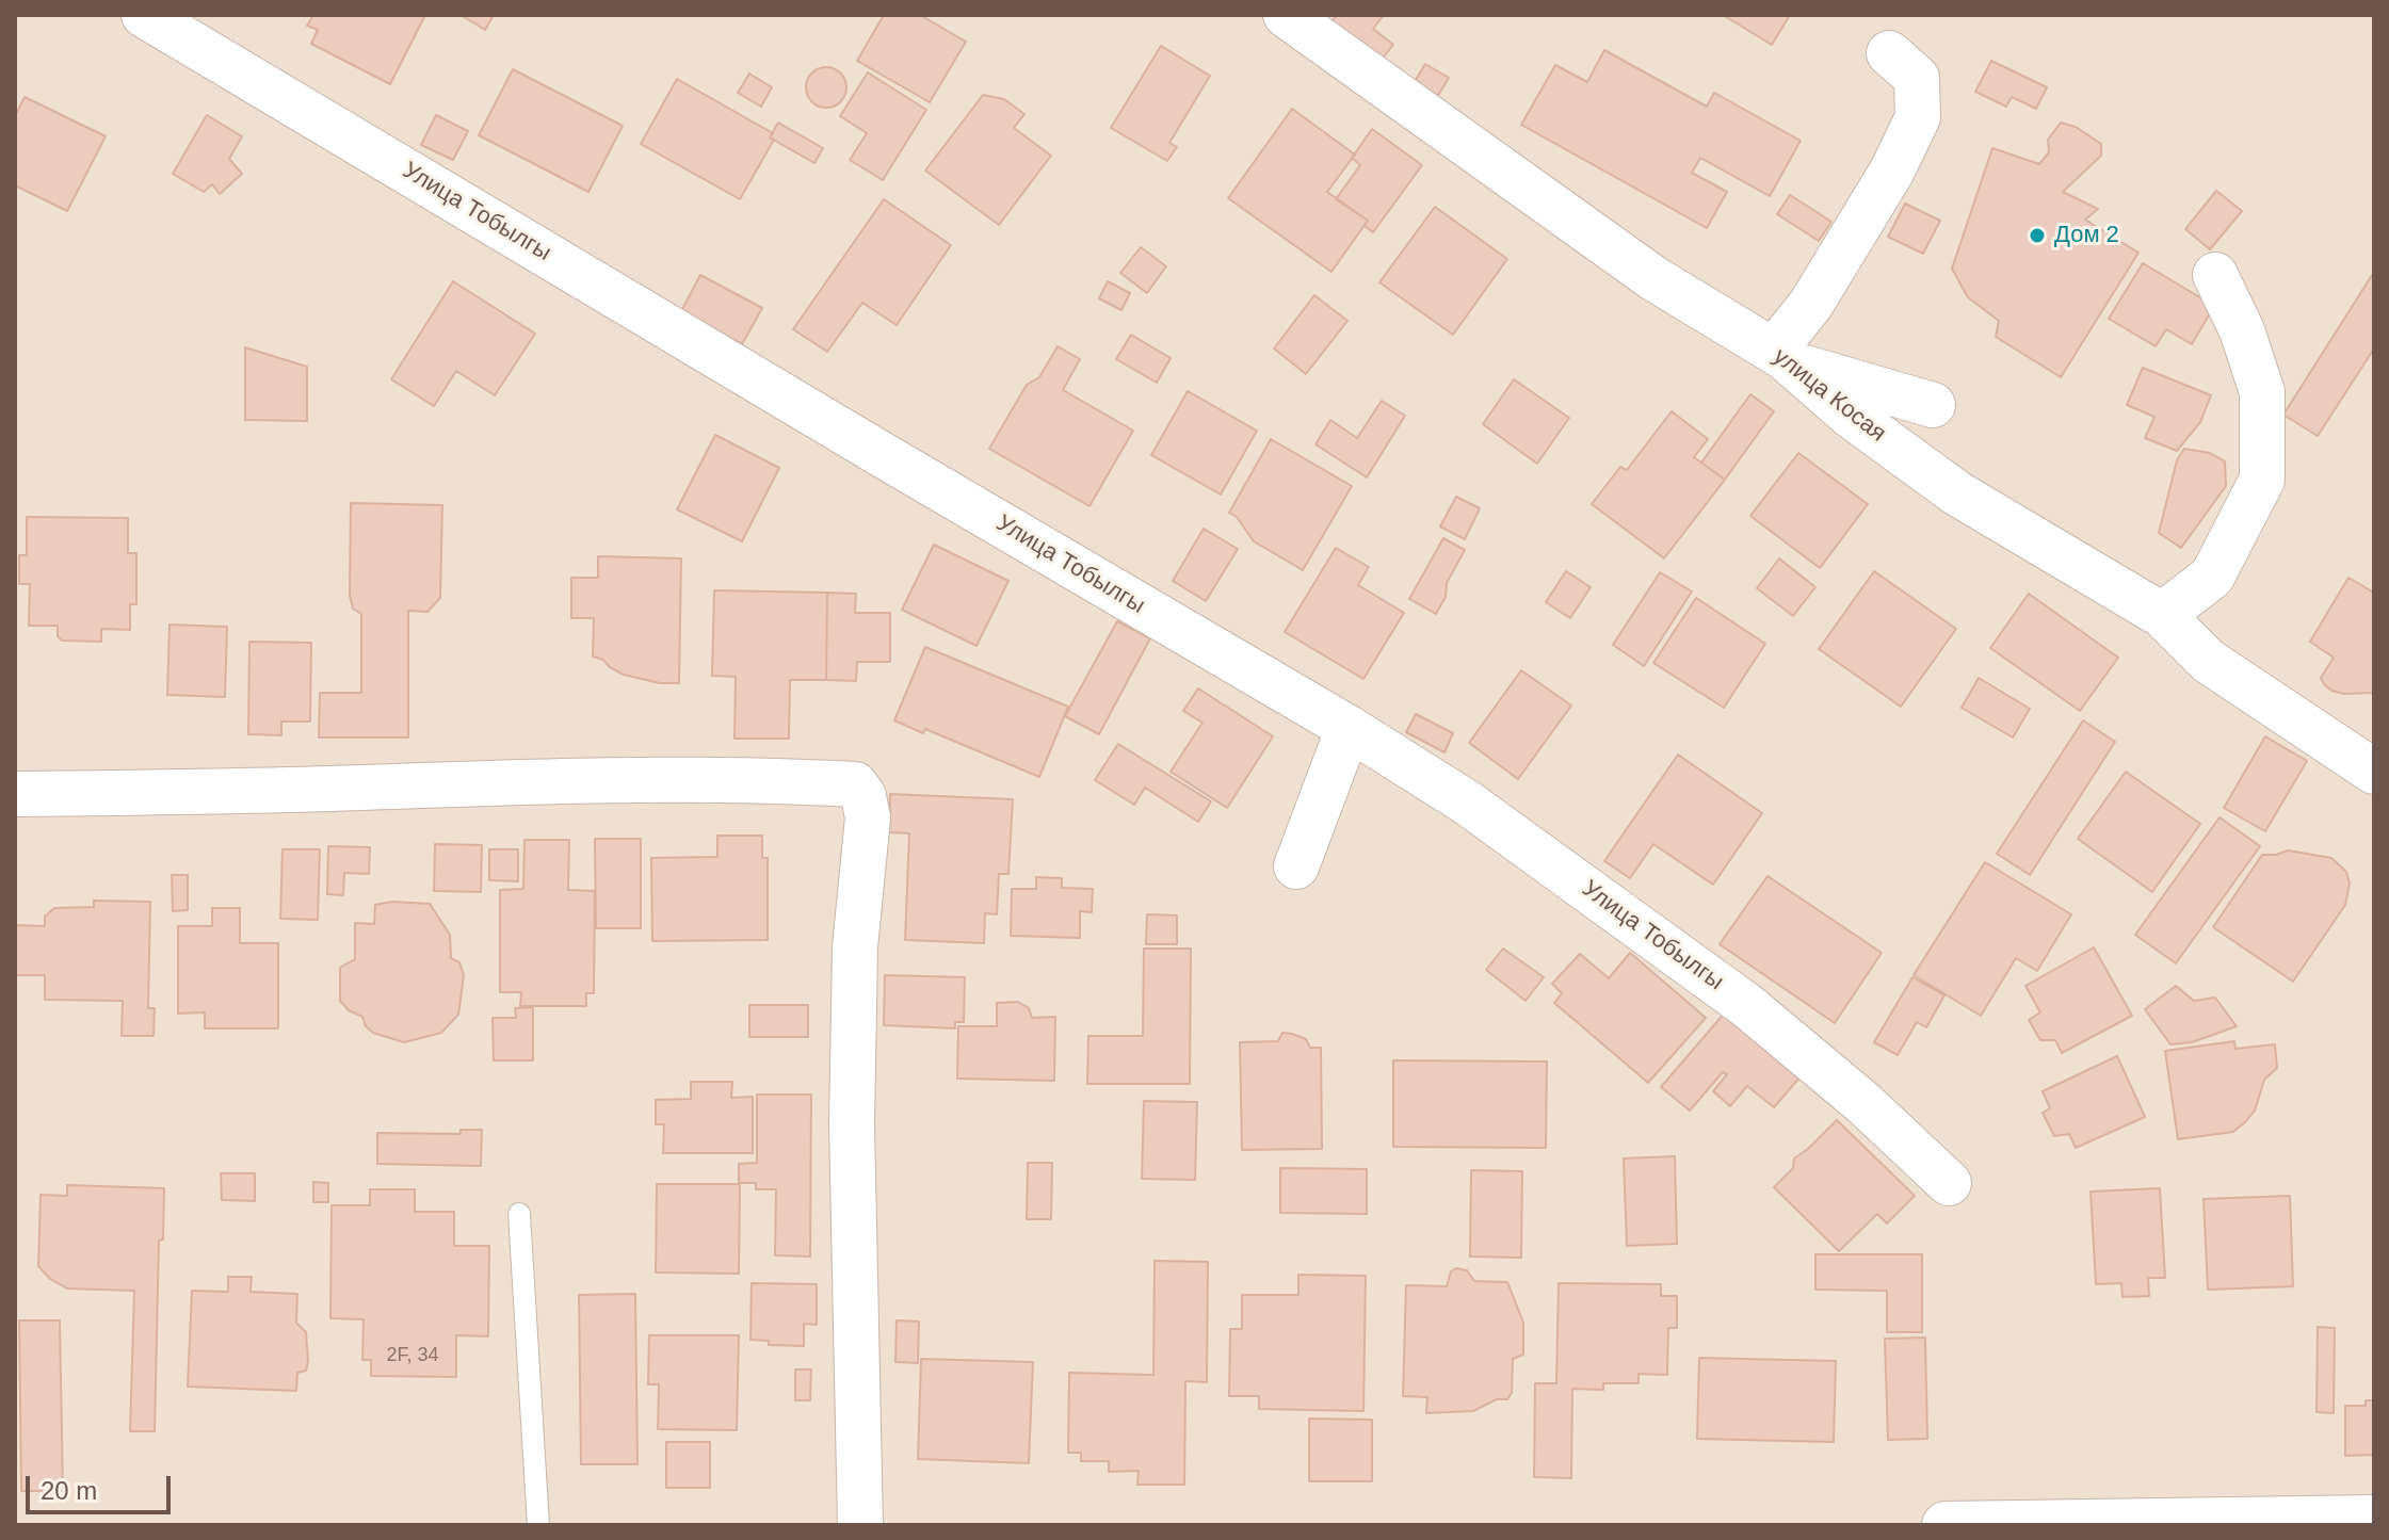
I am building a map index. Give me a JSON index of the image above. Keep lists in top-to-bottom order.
{
  "streets": {
    "street": ["Улица Тобылгы", "улица Косая"]
  },
  "places": ["Дом 2"],
  "house_numbers": ["2F, 34"],
  "scale_bar": "20 m"
}
